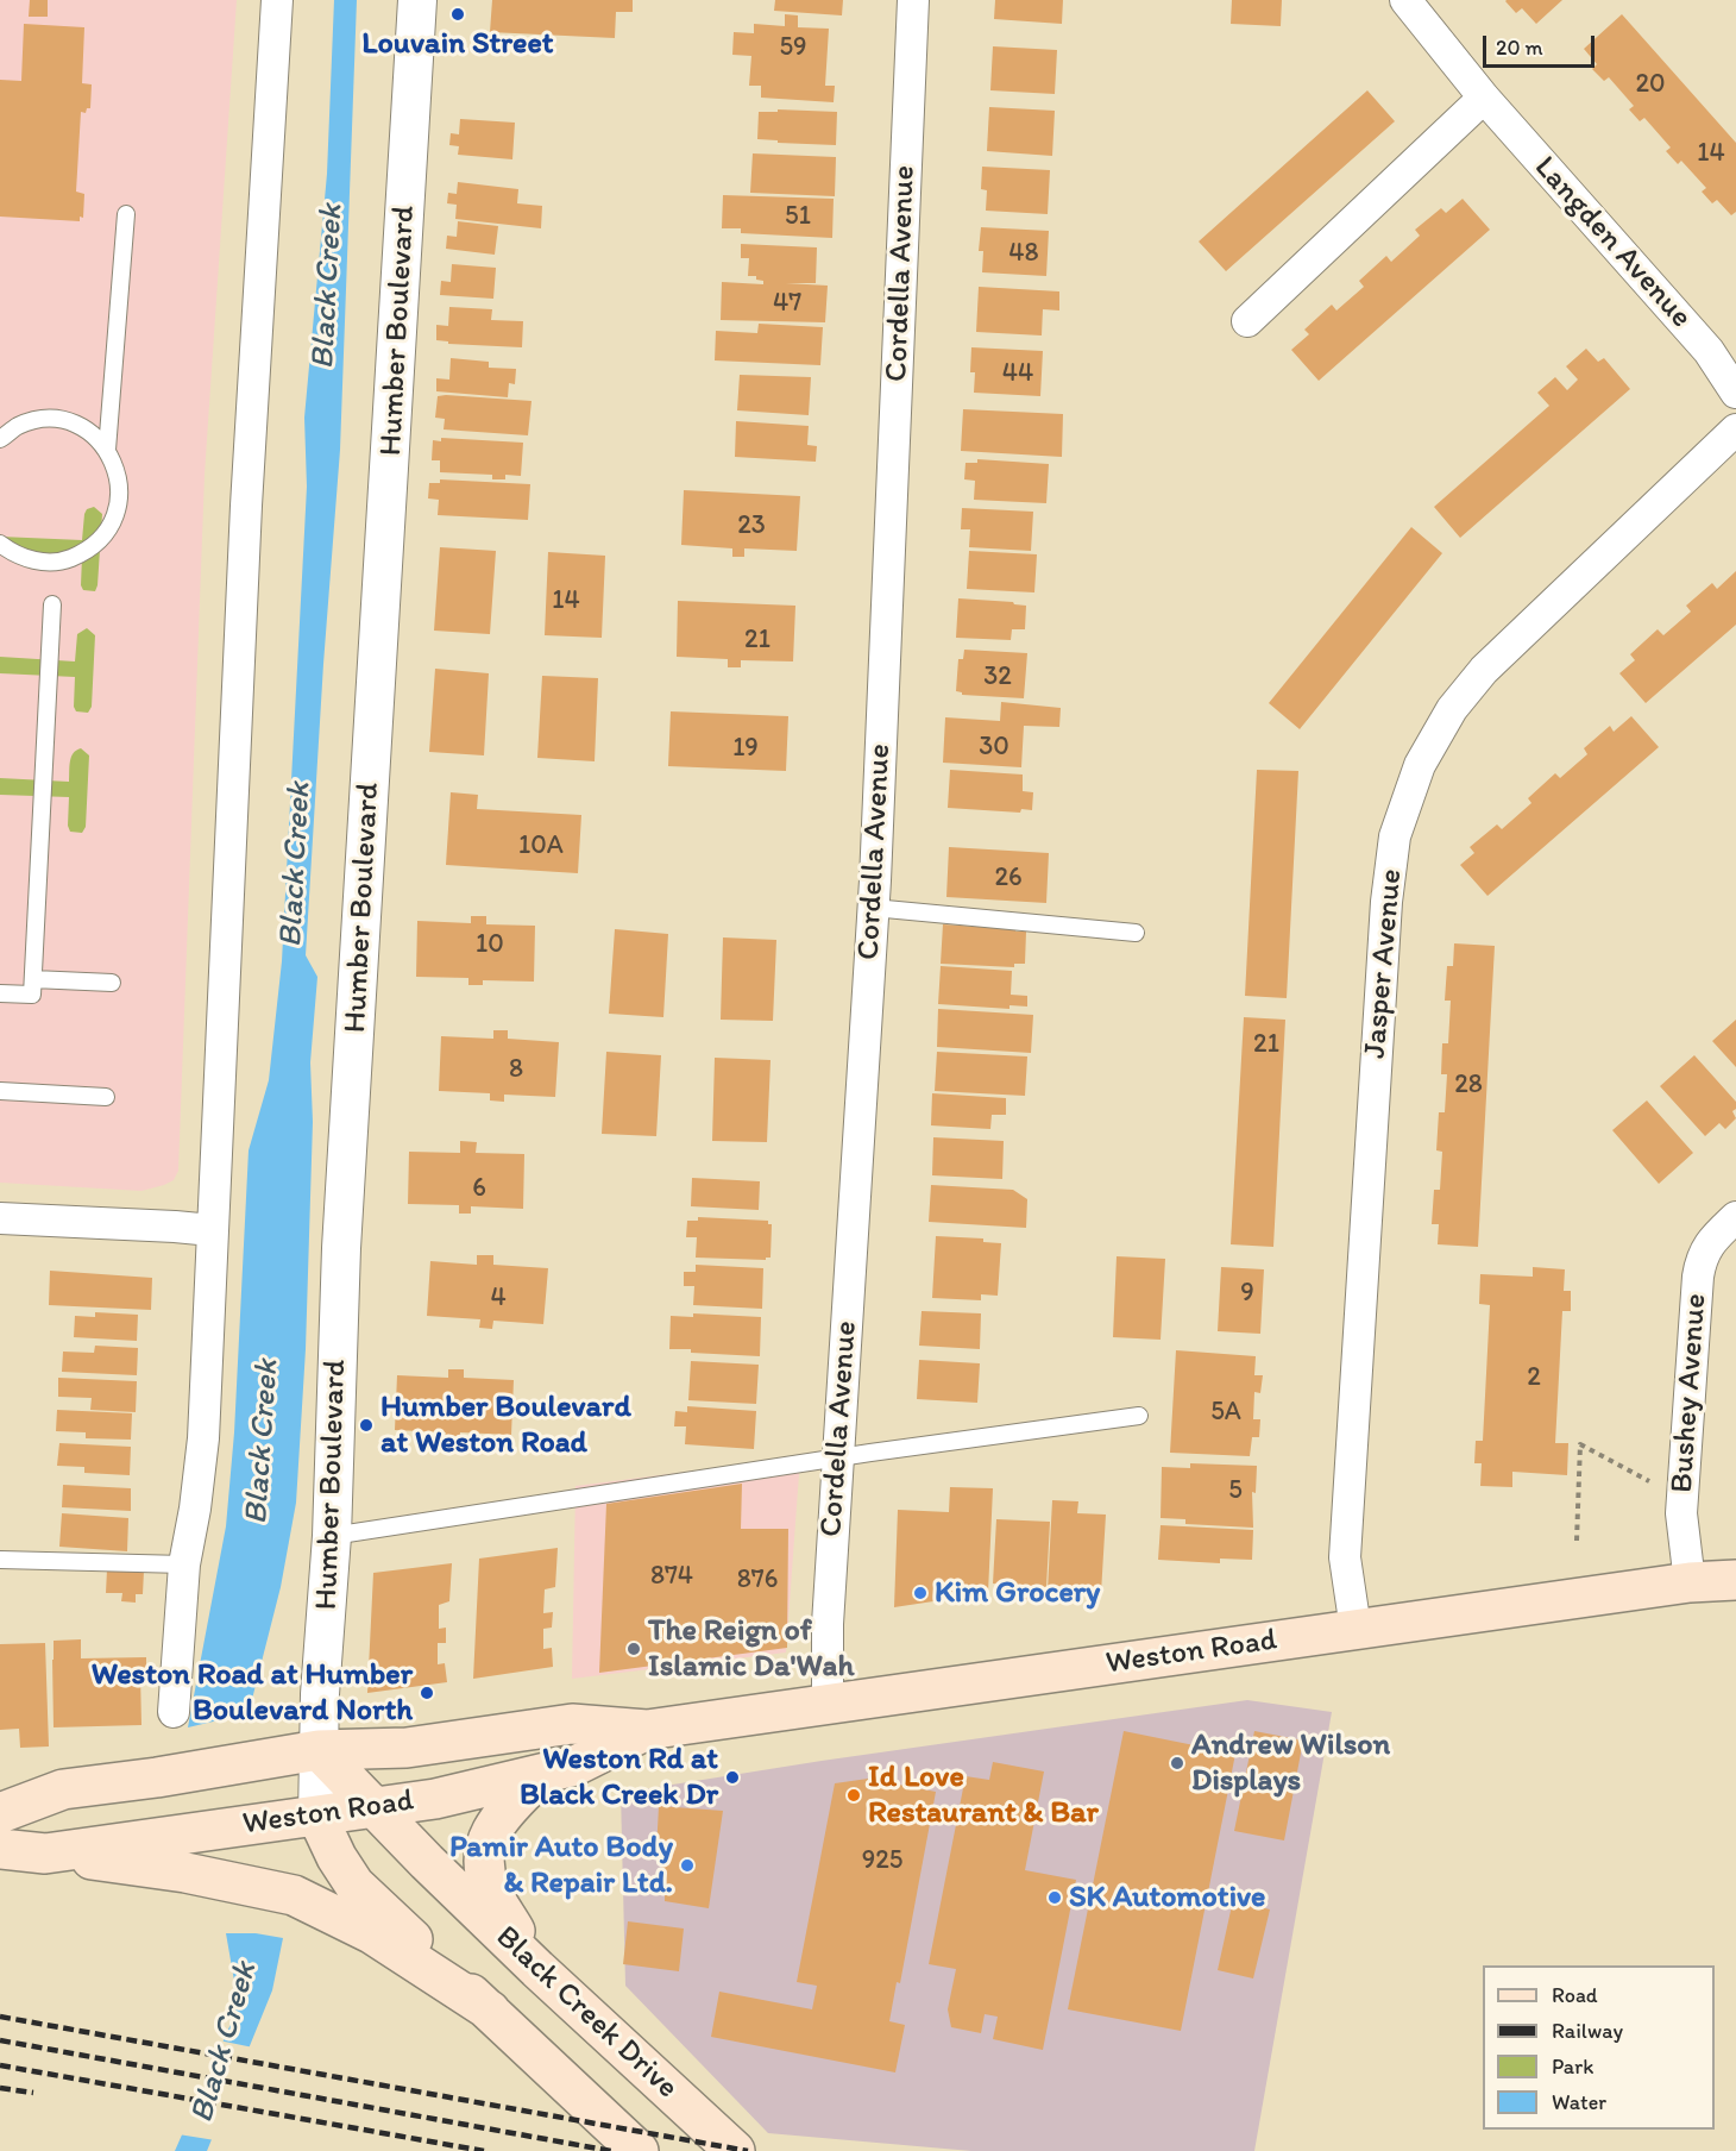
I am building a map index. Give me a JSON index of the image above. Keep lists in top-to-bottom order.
{
  "streets": {
    "main road": ["Weston Road", "Black Creek Drive"],
    "street": [
      "Langden Avenue",
      "Cordella Avenue",
      "Humber Boulevard",
      "Jasper Avenue",
      "Bushey Avenue"
    ]
  },
  "crossings": [
    ["Cordella Avenue", "Weston Road"],
    ["Humber Boulevard", "Weston Road"],
    ["Humber Boulevard", "Black Creek Drive"],
    ["Jasper Avenue", "Weston Road"],
    ["Bushey Avenue", "Weston Road"],
    ["Weston Road", "Black Creek Drive"]
  ],
  "water": ["Black Creek"],
  "places": [
    "Louvain Street",
    "Humber Boulevard at Weston Road",
    "Kim Grocery",
    "The Reign of Islamic Da'Wah",
    "Weston Road at Humber Boulevard North",
    "Andrew Wilson Displays",
    "Weston Rd at Black Creek Dr",
    "Id Love Restaurant & Bar",
    "Pamir Auto Body & Repair Ltd.",
    "SK Automotive"
  ],
  "house_numbers": [
    "59",
    "20",
    "14",
    "51",
    "48",
    "47",
    "44",
    "23",
    "14",
    "21",
    "32",
    "30",
    "19",
    "10A",
    "26",
    "10",
    "21",
    "8",
    "28",
    "6",
    "9",
    "4",
    "2",
    "5A",
    "5",
    "874",
    "876",
    "925"
  ],
  "legend": [
    "Road",
    "Railway",
    "Park",
    "Water"
  ],
  "scale_bar": "20 m"
}
